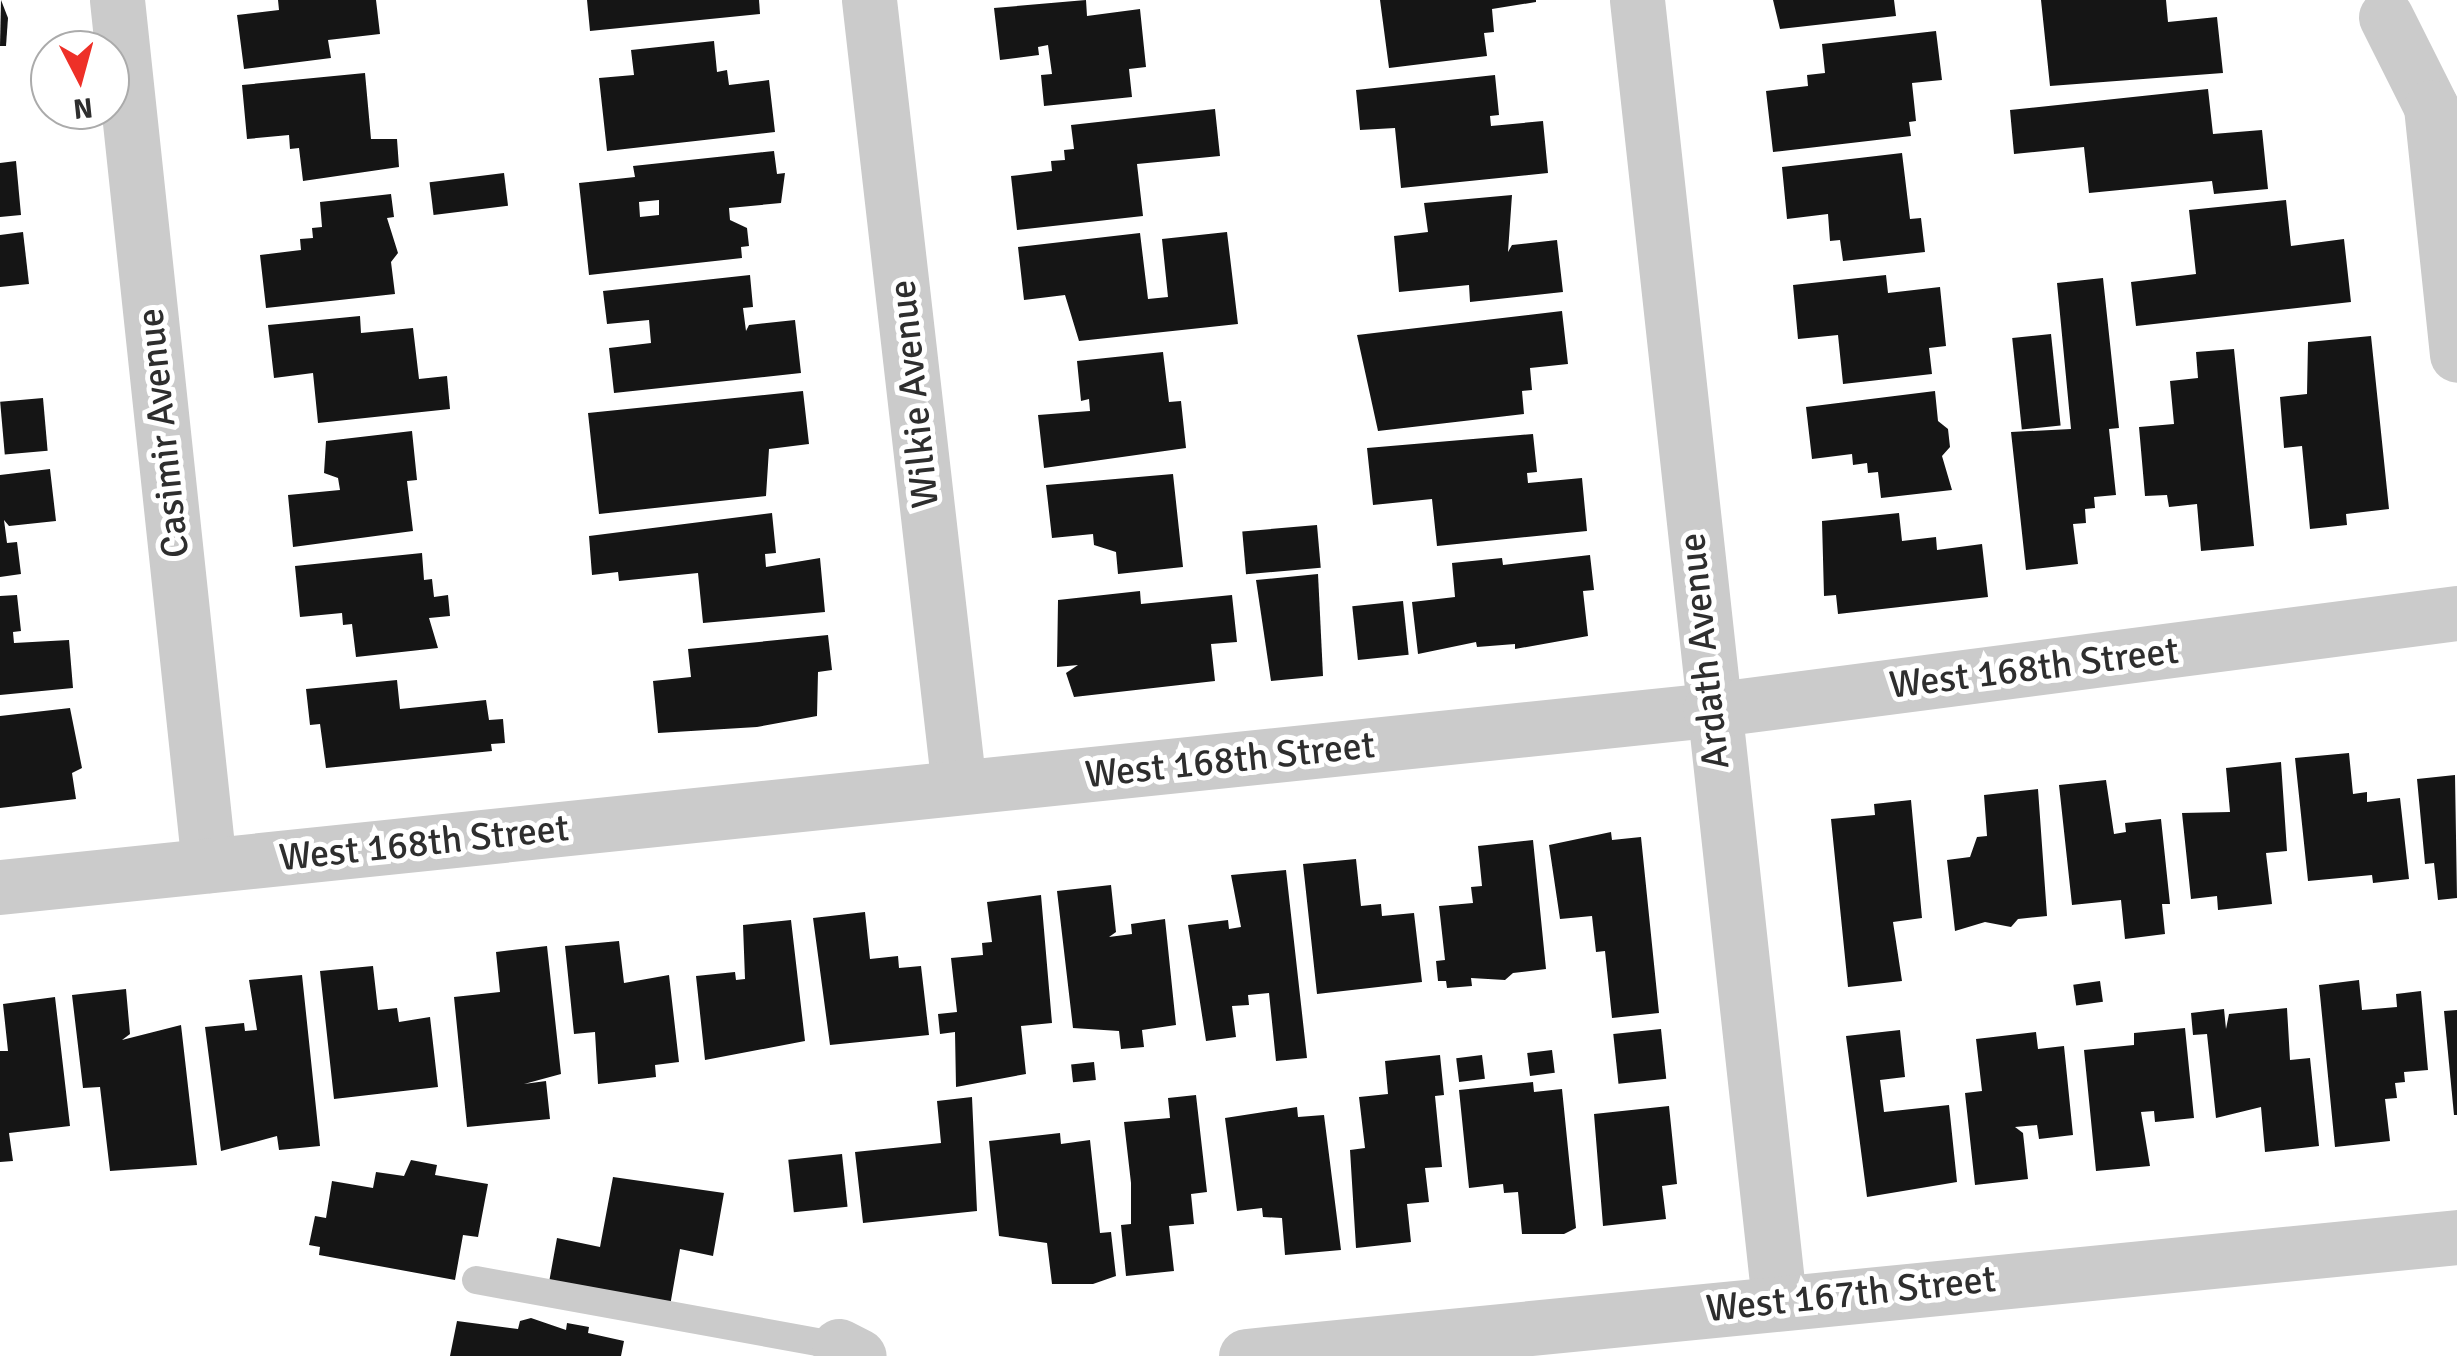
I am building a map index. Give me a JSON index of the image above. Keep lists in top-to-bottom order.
{
  "streets": {
    "street": [
      "Wilkie Avenue",
      "Casimir Avenue",
      "Ardath Avenue",
      "West 168th Street",
      "West 167th Street"
    ]
  },
  "crossings": [
    ["Wilkie Avenue", "West 168th Street"],
    ["Casimir Avenue", "West 168th Street"],
    ["Ardath Avenue", "West 168th Street"],
    ["Ardath Avenue", "West 167th Street"]
  ],
  "north": "bottom"
}
